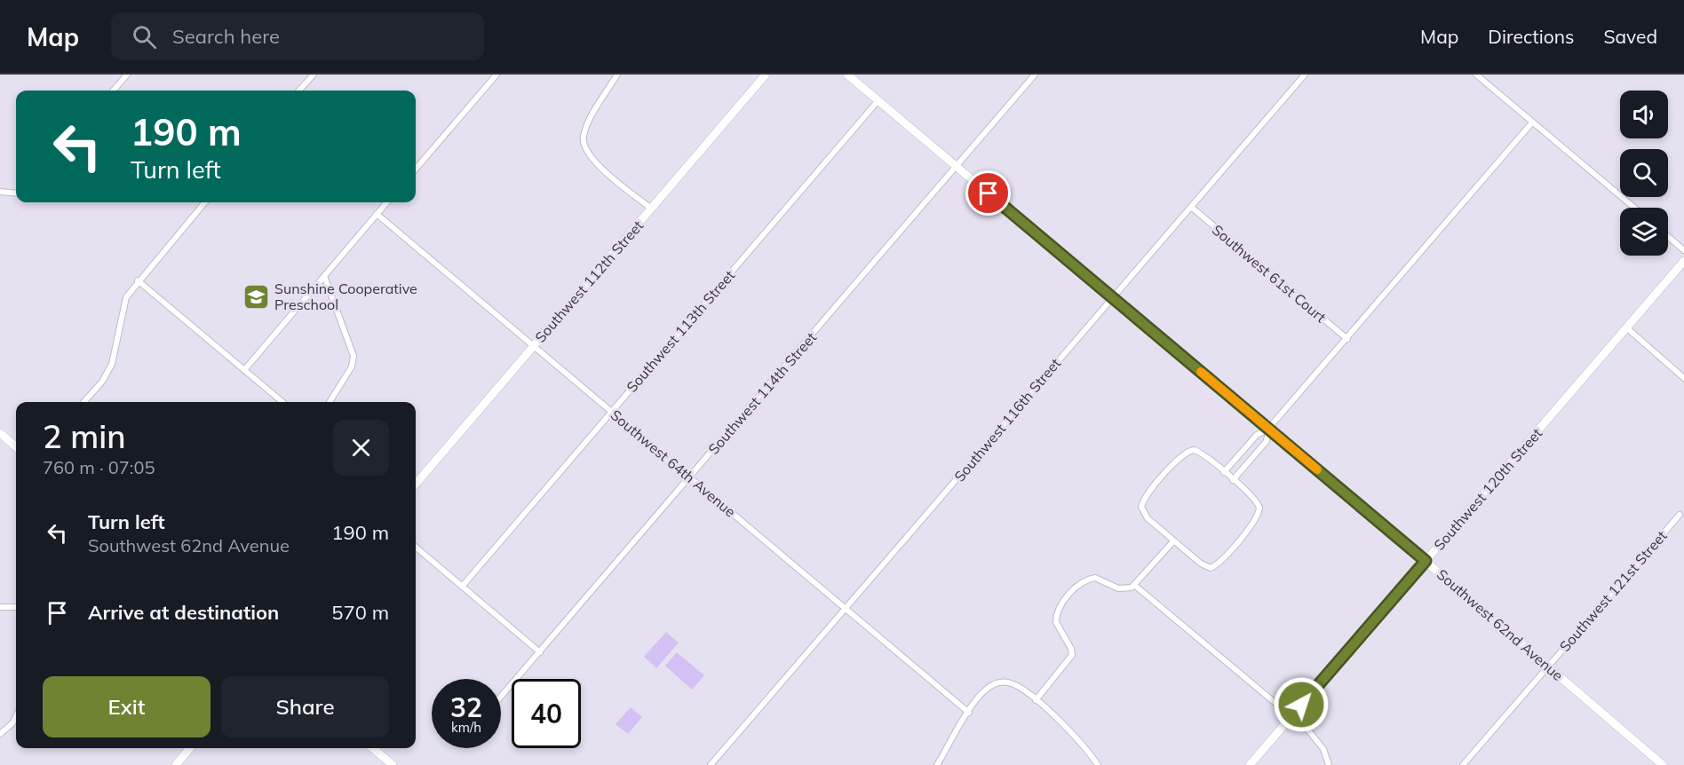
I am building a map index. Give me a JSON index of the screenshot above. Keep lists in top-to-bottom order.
{
  "streets": {
    "street": [
      "Southwest 61st Court",
      "Southwest 112th Street",
      "Southwest 113th Street",
      "Southwest 114th Street",
      "Southwest 116th Street",
      "Southwest 64th Avenue",
      "Southwest 120th Street",
      "Southwest 121st Street",
      "Southwest 62nd Avenue"
    ]
  },
  "crossings": [
    ["Southwest 61st Court", "Southwest 116th Street"],
    ["Southwest 112th Street", "Southwest 64th Avenue"],
    ["Southwest 113th Street", "Southwest 64th Avenue"],
    ["Southwest 113th Street", "Southwest 62nd Avenue"],
    ["Southwest 114th Street", "Southwest 64th Avenue"],
    ["Southwest 114th Street", "Southwest 62nd Avenue"],
    ["Southwest 116th Street", "Southwest 64th Avenue"],
    ["Southwest 116th Street", "Southwest 62nd Avenue"],
    ["Southwest 120th Street", "Southwest 62nd Avenue"],
    ["Southwest 121st Street", "Southwest 62nd Avenue"]
  ],
  "places": {
    "school or university": ["Sunshine Cooperative Preschool"]
  },
  "page": {
    "header": "Map",
    "search": "Search here",
    "nav": ["Map", "Directions", "Saved"],
    "turn": ["190 m", "Turn left"],
    "heading": ["2 min", "760 m · 07:05"],
    "list": [
      {
        "name": "Turn left",
        "note": "Southwest 62nd Avenue",
        "value": "190 m"
      },
      {
        "name": "Arrive at destination",
        "value": "570 m"
      }
    ],
    "buttons": ["Exit", "Share"],
    "speed": "32 km/h",
    "limit": "40"
  }
}
